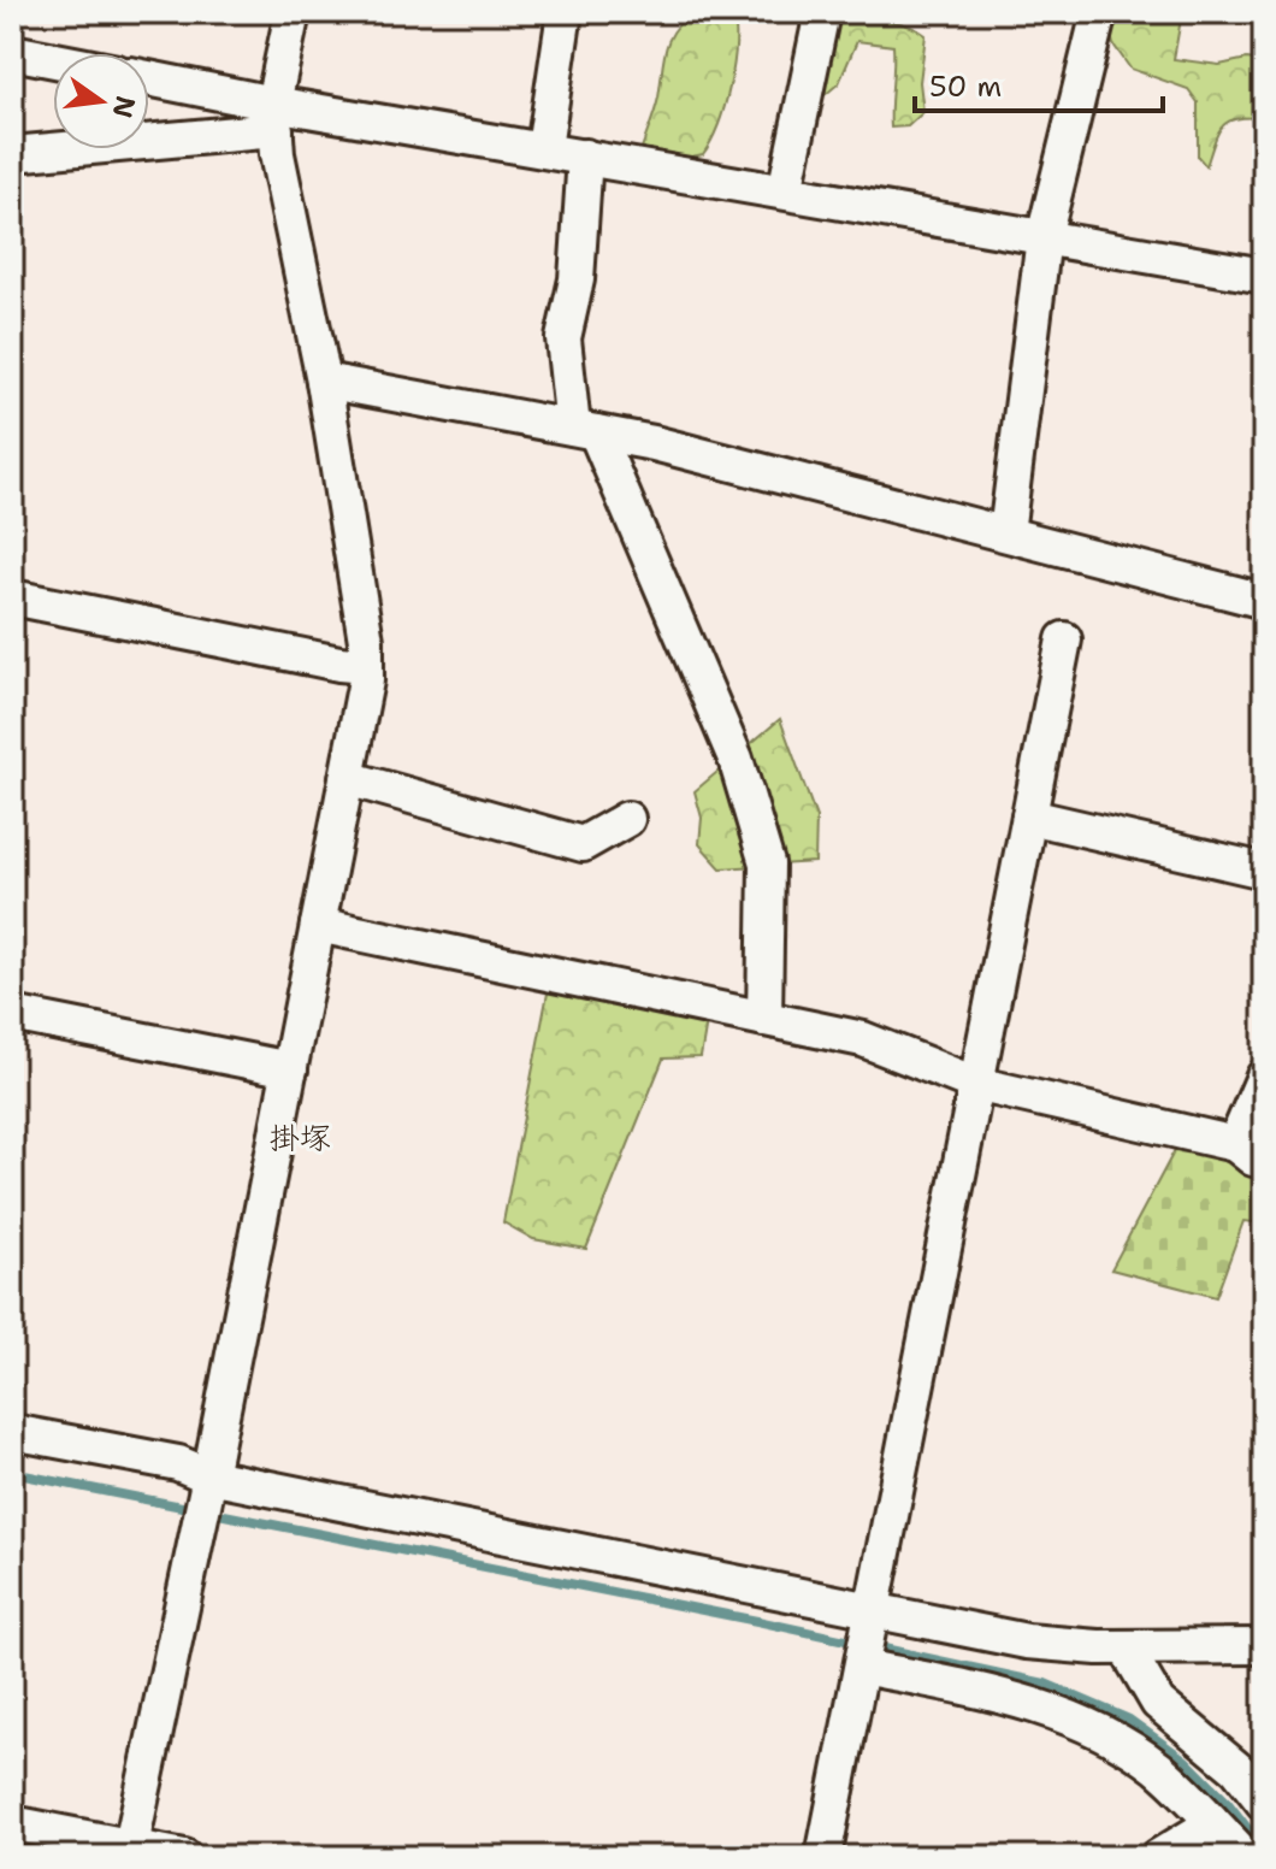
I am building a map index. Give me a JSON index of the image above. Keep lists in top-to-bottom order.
{
  "districts": ["掛塚"],
  "scale_bar": "50 m",
  "north": "right"
}
